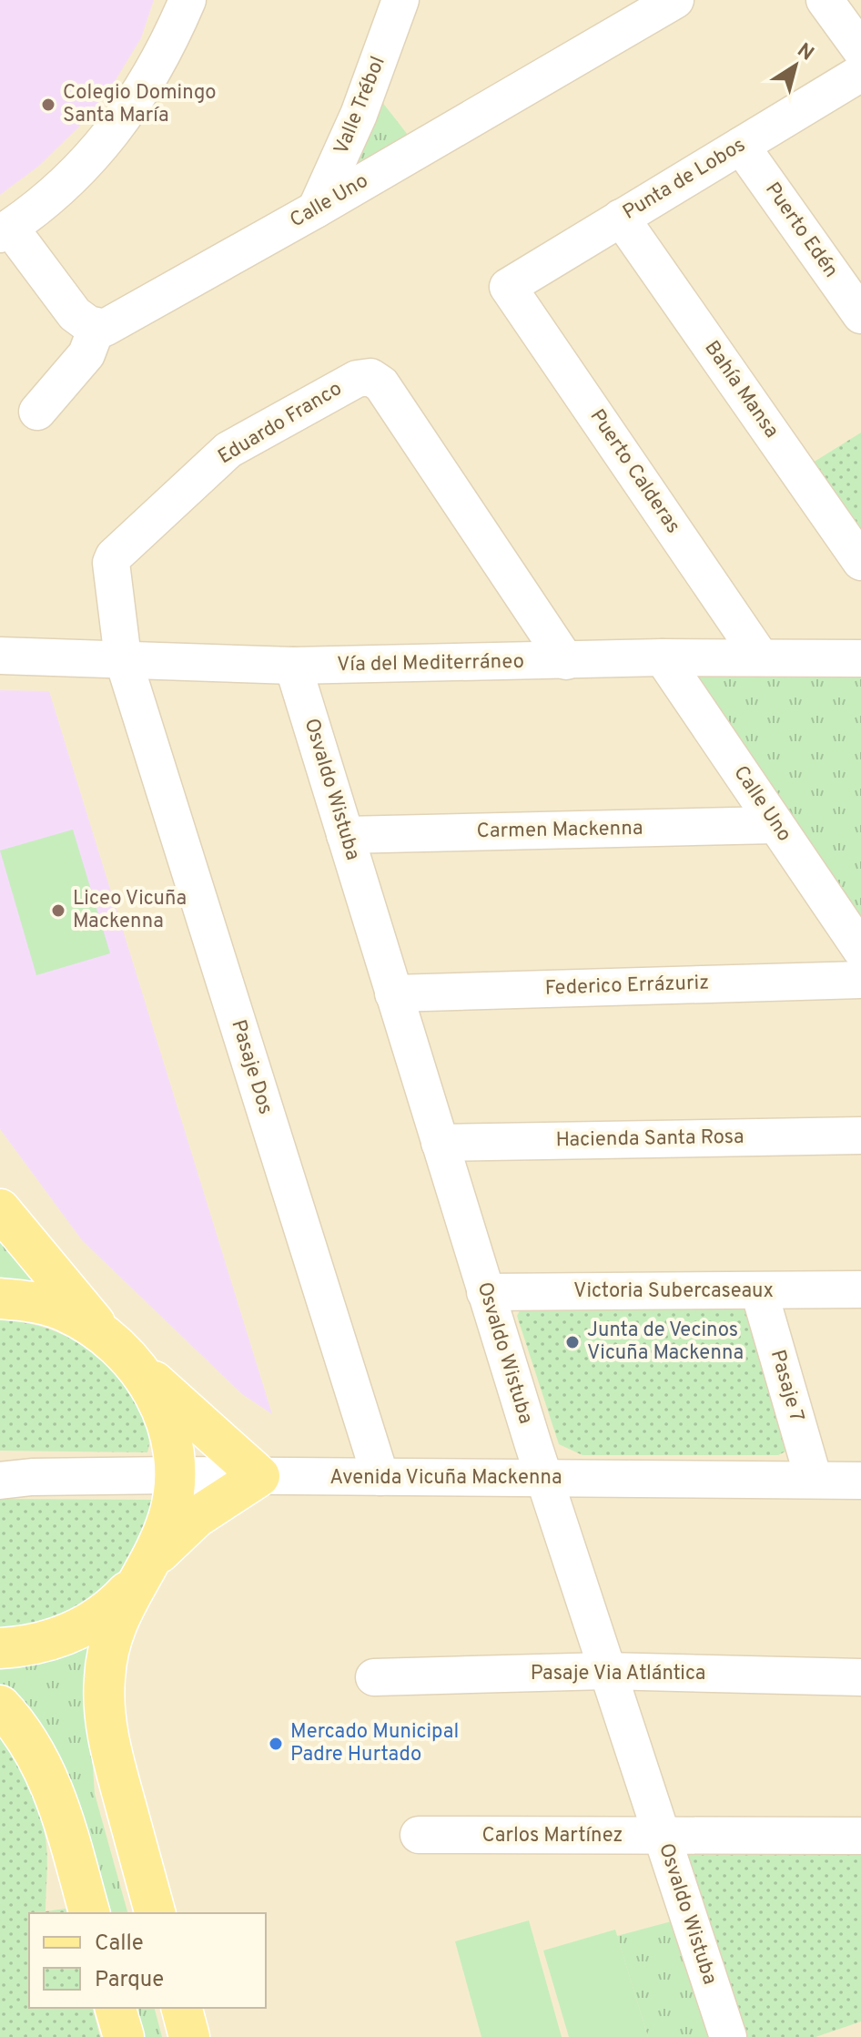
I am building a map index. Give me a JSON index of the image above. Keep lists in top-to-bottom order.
{
  "streets": {
    "street": [
      "Valle Trébol",
      "Punta de Lobos",
      "Calle Uno",
      "Puerto Edén",
      "Bahía Mansa",
      "Eduardo Franco",
      "Puerto Calderas",
      "Vía del Mediterráneo",
      "Osvaldo Wistuba",
      "Carmen Mackenna",
      "Federico Errázuriz",
      "Pasaje Dos",
      "Hacienda Santa Rosa",
      "Victoria Subercaseaux",
      "Pasaje 7",
      "Avenida Vicuña Mackenna",
      "Pasaje Via Atlántica",
      "Carlos Martínez"
    ]
  },
  "crossings": [
    ["Valle Trébol", "Calle Uno"],
    ["Punta de Lobos", "Puerto Edén"],
    ["Punta de Lobos", "Bahía Mansa"],
    ["Punta de Lobos", "Puerto Calderas"],
    ["Calle Uno", "Vía del Mediterráneo"],
    ["Calle Uno", "Carmen Mackenna"],
    ["Eduardo Franco", "Vía del Mediterráneo"],
    ["Eduardo Franco", "Pasaje Dos"],
    ["Puerto Calderas", "Vía del Mediterráneo"],
    ["Vía del Mediterráneo", "Osvaldo Wistuba"],
    ["Vía del Mediterráneo", "Pasaje Dos"],
    ["Osvaldo Wistuba", "Carmen Mackenna"],
    ["Osvaldo Wistuba", "Federico Errázuriz"],
    ["Osvaldo Wistuba", "Hacienda Santa Rosa"],
    ["Osvaldo Wistuba", "Victoria Subercaseaux"],
    ["Osvaldo Wistuba", "Avenida Vicuña Mackenna"],
    ["Osvaldo Wistuba", "Pasaje Via Atlántica"],
    ["Osvaldo Wistuba", "Carlos Martínez"],
    ["Pasaje Dos", "Avenida Vicuña Mackenna"],
    ["Victoria Subercaseaux", "Pasaje 7"],
    ["Pasaje 7", "Avenida Vicuña Mackenna"]
  ],
  "places": [
    "Colegio Domingo Santa María",
    "Liceo Vicuña Mackenna",
    "Junta de Vecinos Vicuña Mackenna",
    "Mercado Municipal Padre Hurtado"
  ],
  "legend": ["Calle", "Parque"],
  "north": "top right"
}
